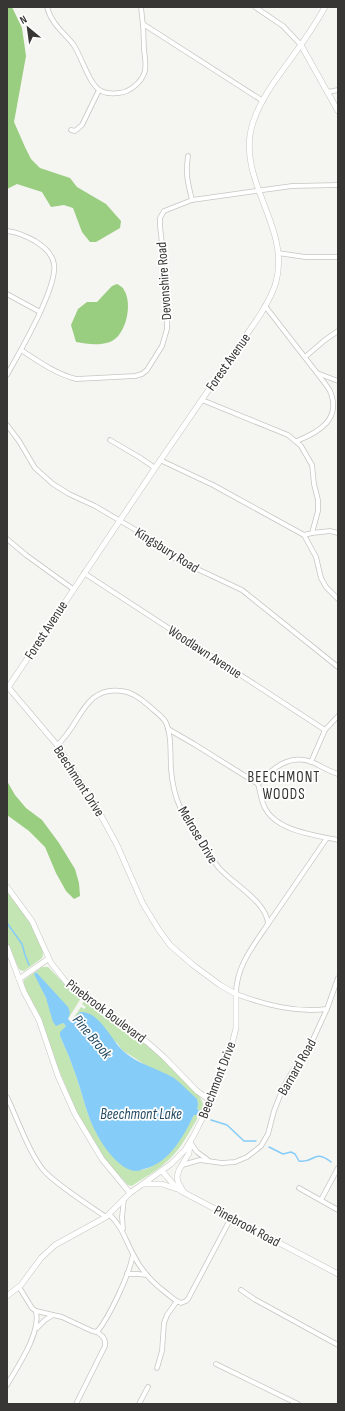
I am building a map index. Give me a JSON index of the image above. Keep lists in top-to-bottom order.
{
  "streets": {
    "street": [
      "Devonshire Road",
      "Forest Avenue",
      "Kingsbury Road",
      "Woodlawn Avenue",
      "Beechmont Drive",
      "Melrose Drive",
      "Pinebrook Boulevard",
      "Barnard Road",
      "Pinebrook Road"
    ]
  },
  "crossings": [
    ["Forest Avenue", "Kingsbury Road"],
    ["Forest Avenue", "Woodlawn Avenue"],
    ["Forest Avenue", "Beechmont Drive"],
    ["Beechmont Drive", "Melrose Drive"],
    ["Beechmont Drive", "Pinebrook Boulevard"],
    ["Beechmont Drive", "Pinebrook Road"]
  ],
  "districts": ["BEECHMONT WOODS"],
  "water": ["Pine Brook", "Beechmont Lake"],
  "north": "top left"
}
